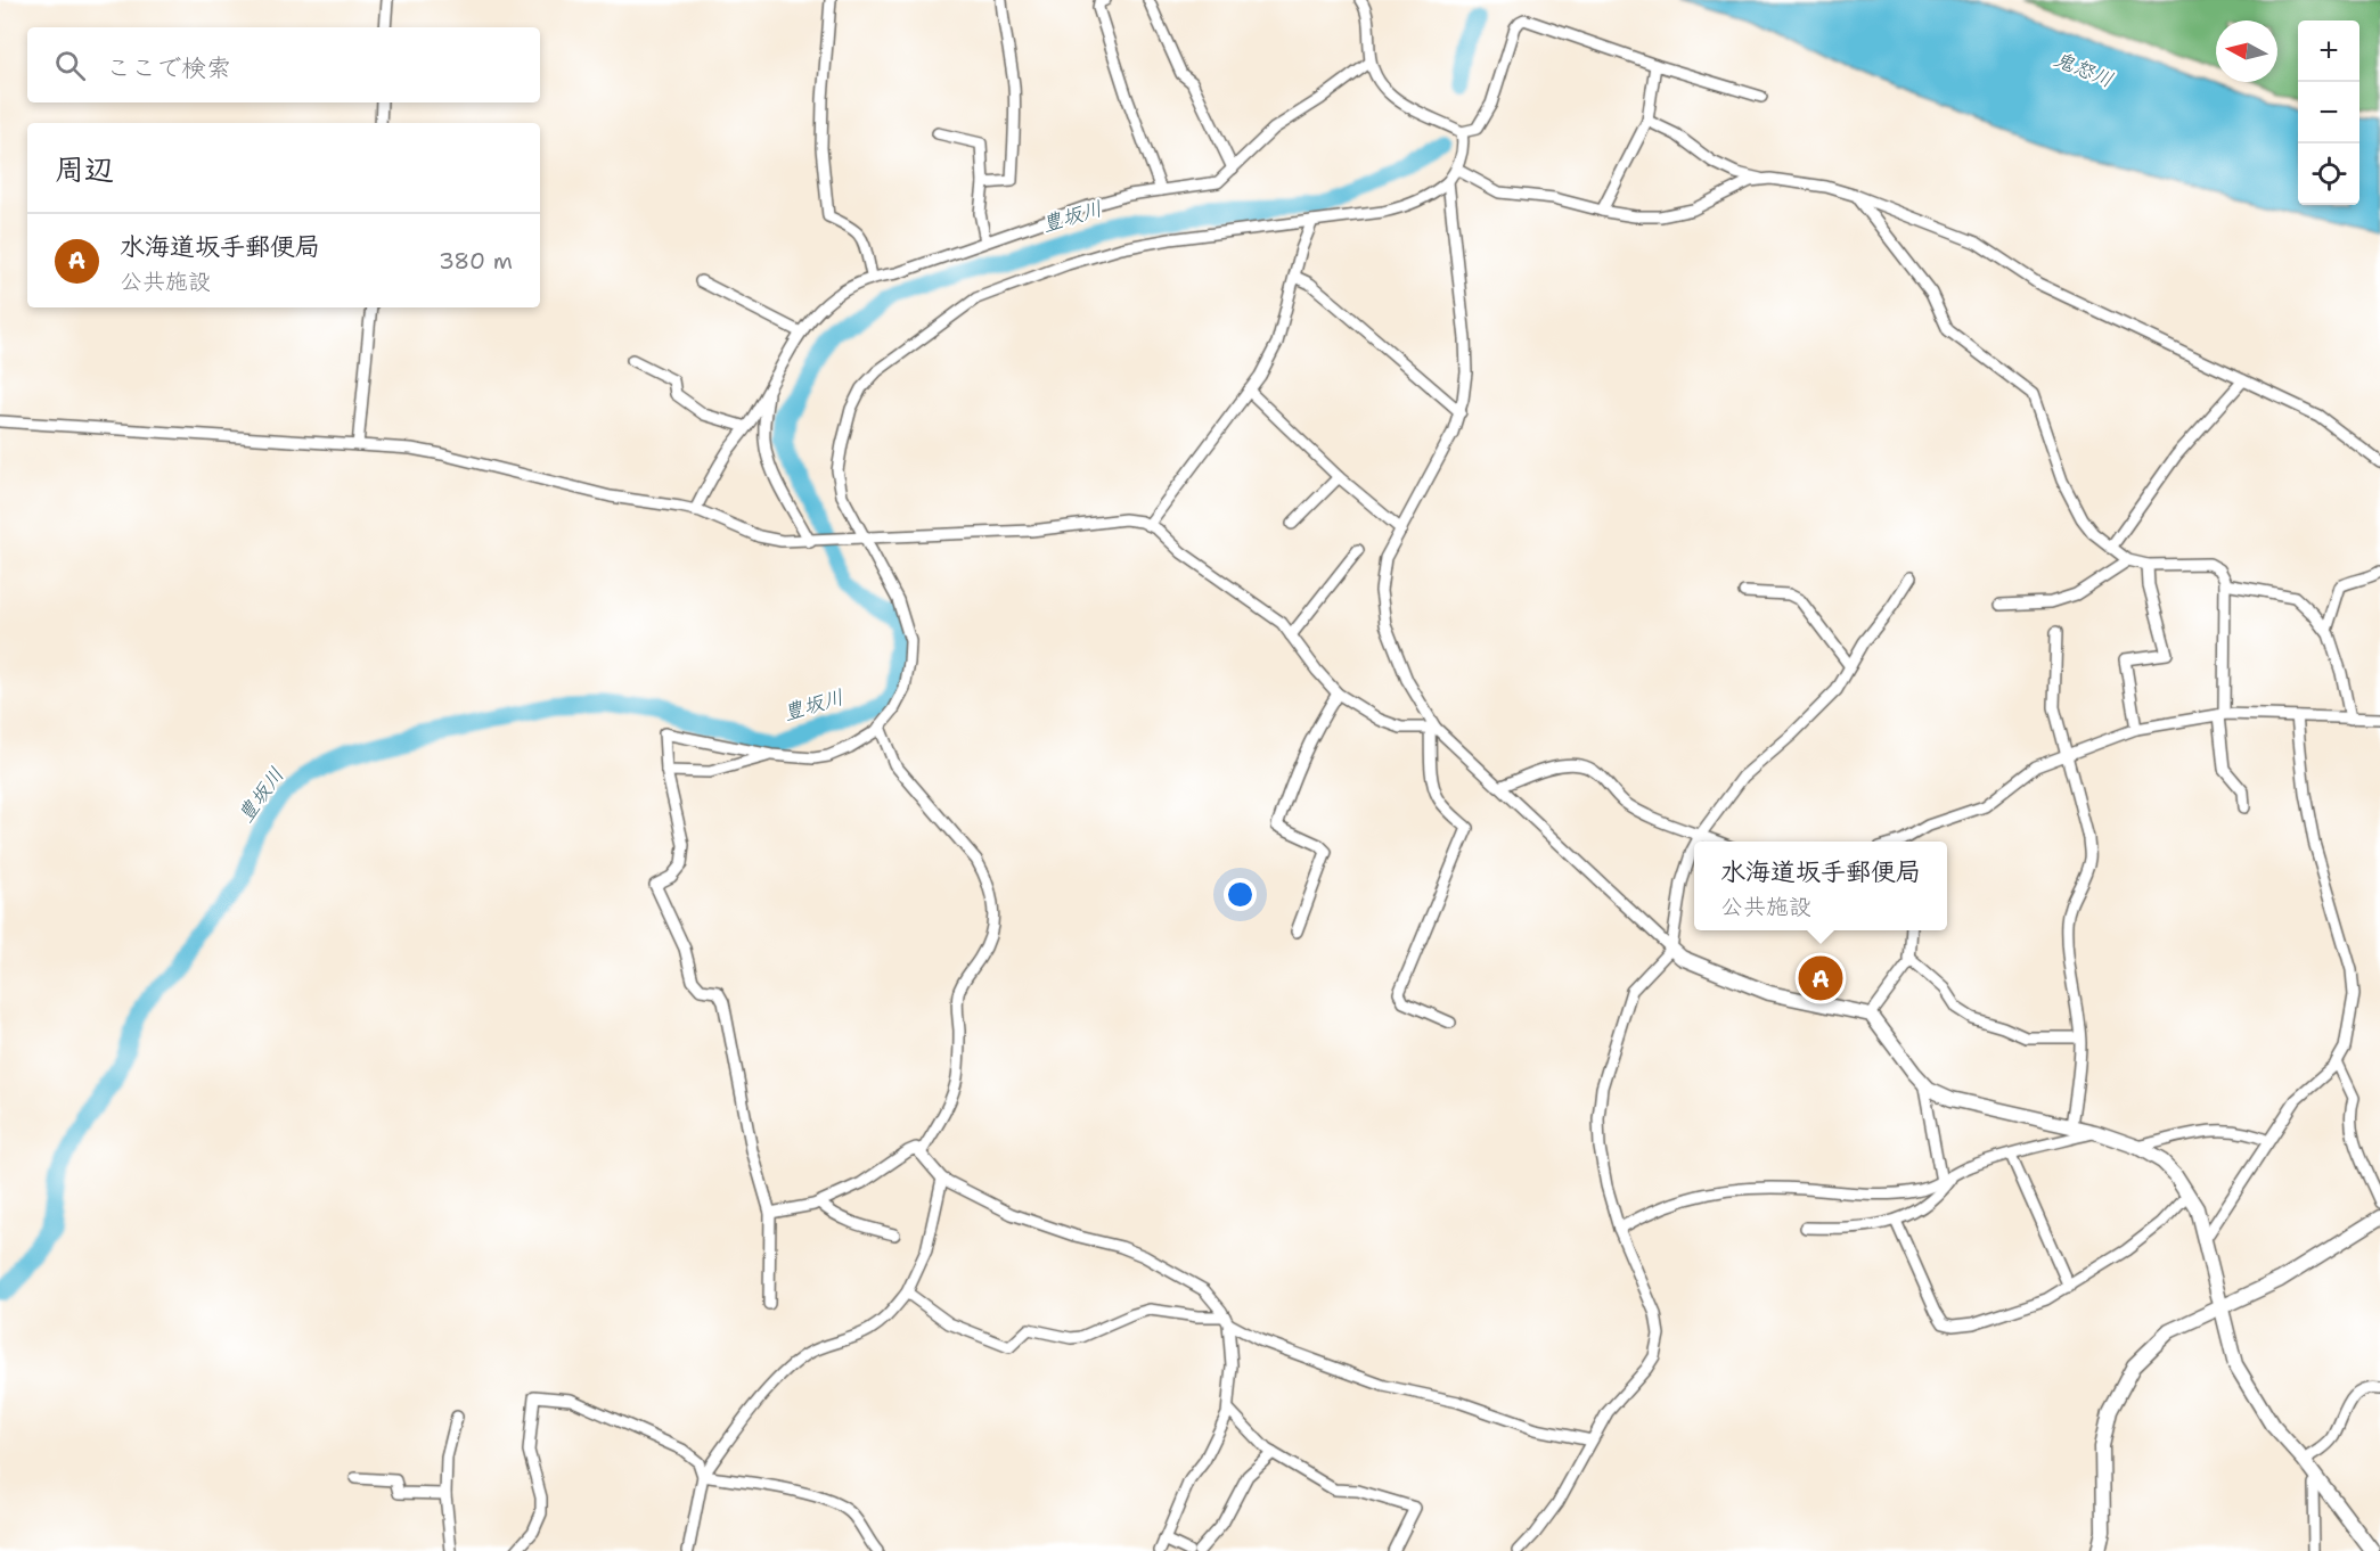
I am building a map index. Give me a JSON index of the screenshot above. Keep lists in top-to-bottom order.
{
  "water": ["鬼怒川", "豊坂川"],
  "north": "left",
  "page": {
    "map_buttons": ["+", "−"],
    "search": "ここで検索",
    "heading": "周辺",
    "list": [
      {
        "mark": "A",
        "name": "水海道坂手郵便局",
        "note": "公共施設",
        "value": "380 m"
      }
    ],
    "popup": ["水海道坂手郵便局", "公共施設"],
    "pins": "A"
  }
}
